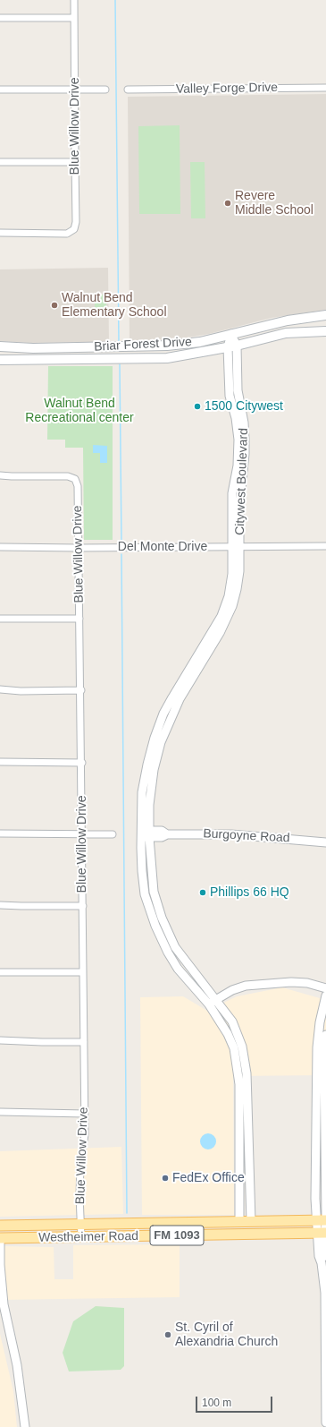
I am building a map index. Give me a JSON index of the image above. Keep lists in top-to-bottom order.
{
  "streets": {
    "main road": ["Briar Forest Drive", "FM 1093", "Westheimer Road"],
    "street": [
      "Valley Forge Drive",
      "Blue Willow Drive",
      "Citywest Boulevard",
      "Del Monte Drive",
      "Burgoyne Road"
    ]
  },
  "crossings": [
    ["Blue Willow Drive", "Del Monte Drive"],
    ["Blue Willow Drive", "Westheimer Road"],
    ["Briar Forest Drive", "Citywest Boulevard"],
    ["Citywest Boulevard", "Del Monte Drive"],
    ["Citywest Boulevard", "Burgoyne Road"],
    ["Citywest Boulevard", "Westheimer Road"]
  ],
  "parks": ["Walnut Bend Recreational center"],
  "places": [
    "Revere Middle School",
    "Walnut Bend Elementary School",
    "1500 Citywest",
    "Phillips 66 HQ",
    "FedEx Office",
    "St. Cyril of Alexandria Church"
  ],
  "scale_bar": "100 m"
}
